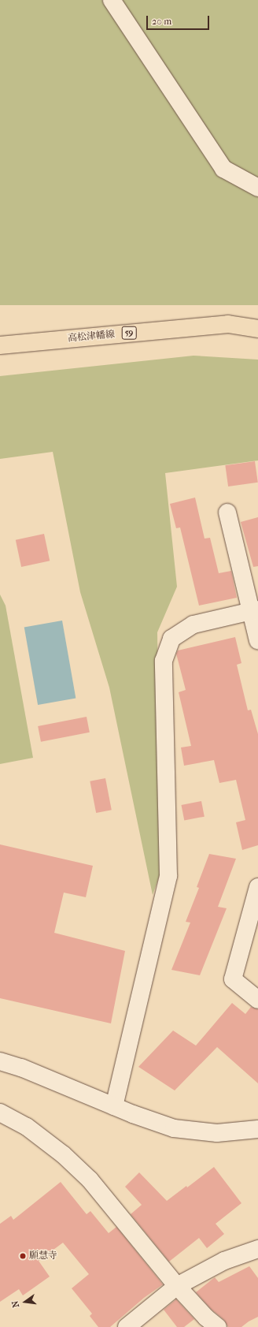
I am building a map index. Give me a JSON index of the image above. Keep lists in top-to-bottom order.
{
  "streets": {
    "main road": ["59", "高松津幡線"]
  },
  "places": ["願慧寺"],
  "scale_bar": "20 m",
  "north": "left"
}
